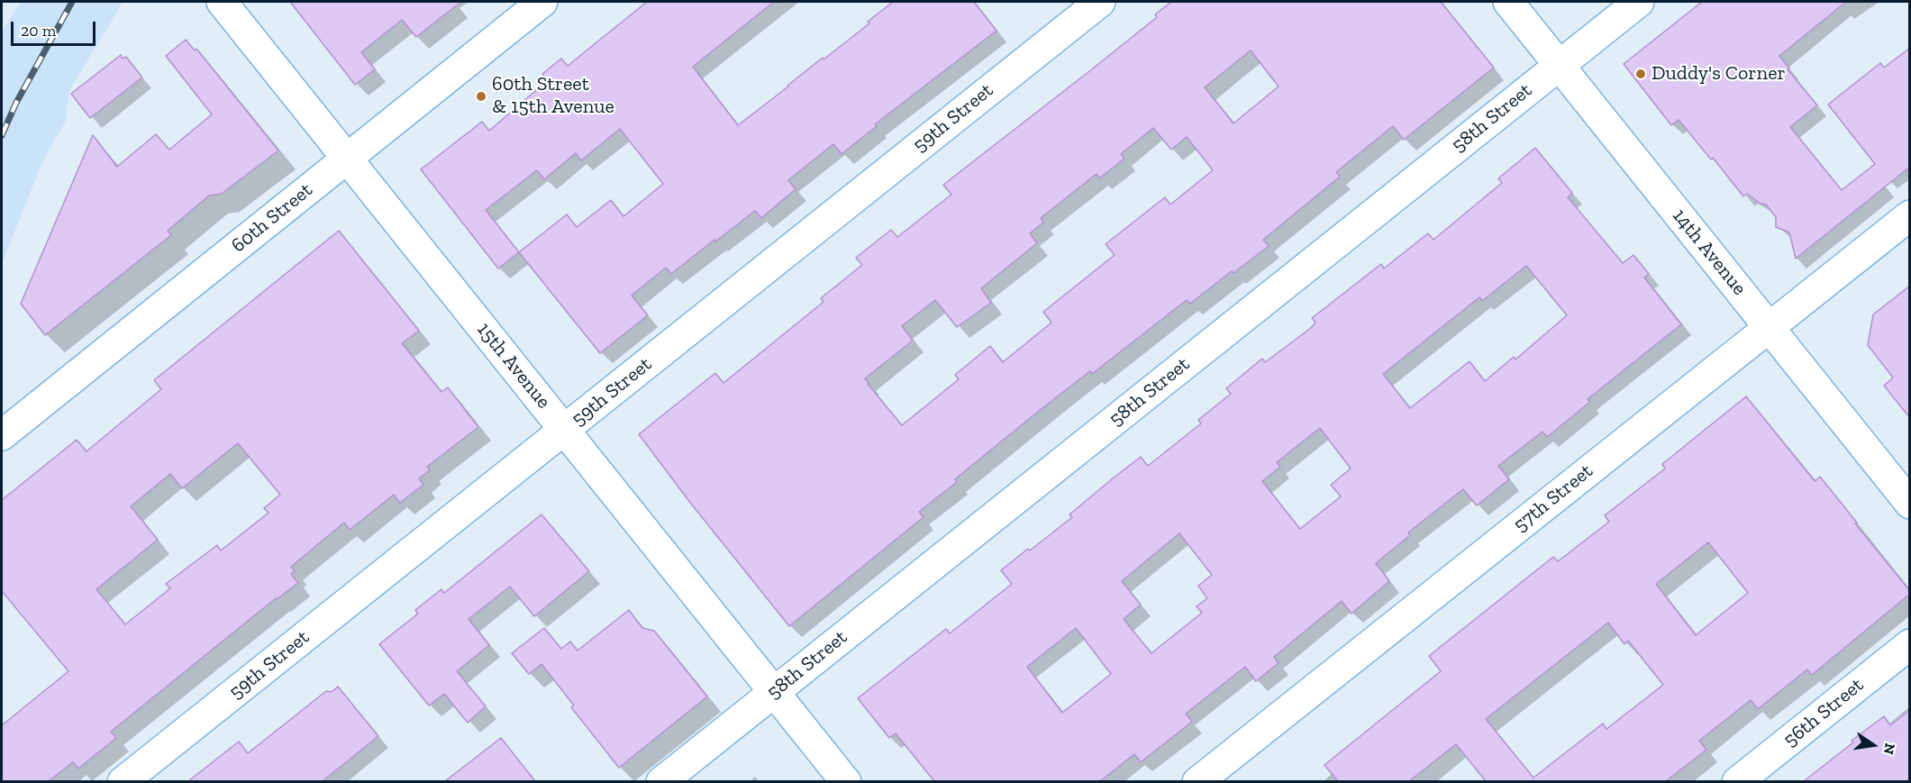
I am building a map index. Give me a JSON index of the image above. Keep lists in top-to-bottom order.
{
  "streets": {
    "street": [
      "59th Street",
      "58th Street",
      "60th Street",
      "14th Avenue",
      "15th Avenue",
      "57th Street",
      "56th Street"
    ]
  },
  "crossings": [
    ["59th Street", "15th Avenue"],
    ["58th Street", "14th Avenue"],
    ["58th Street", "15th Avenue"],
    ["60th Street", "15th Avenue"],
    ["14th Avenue", "57th Street"]
  ],
  "places": ["Duddy's Corner", "60th Street & 15th Avenue"],
  "scale_bar": "20 m",
  "north": "right"
}
